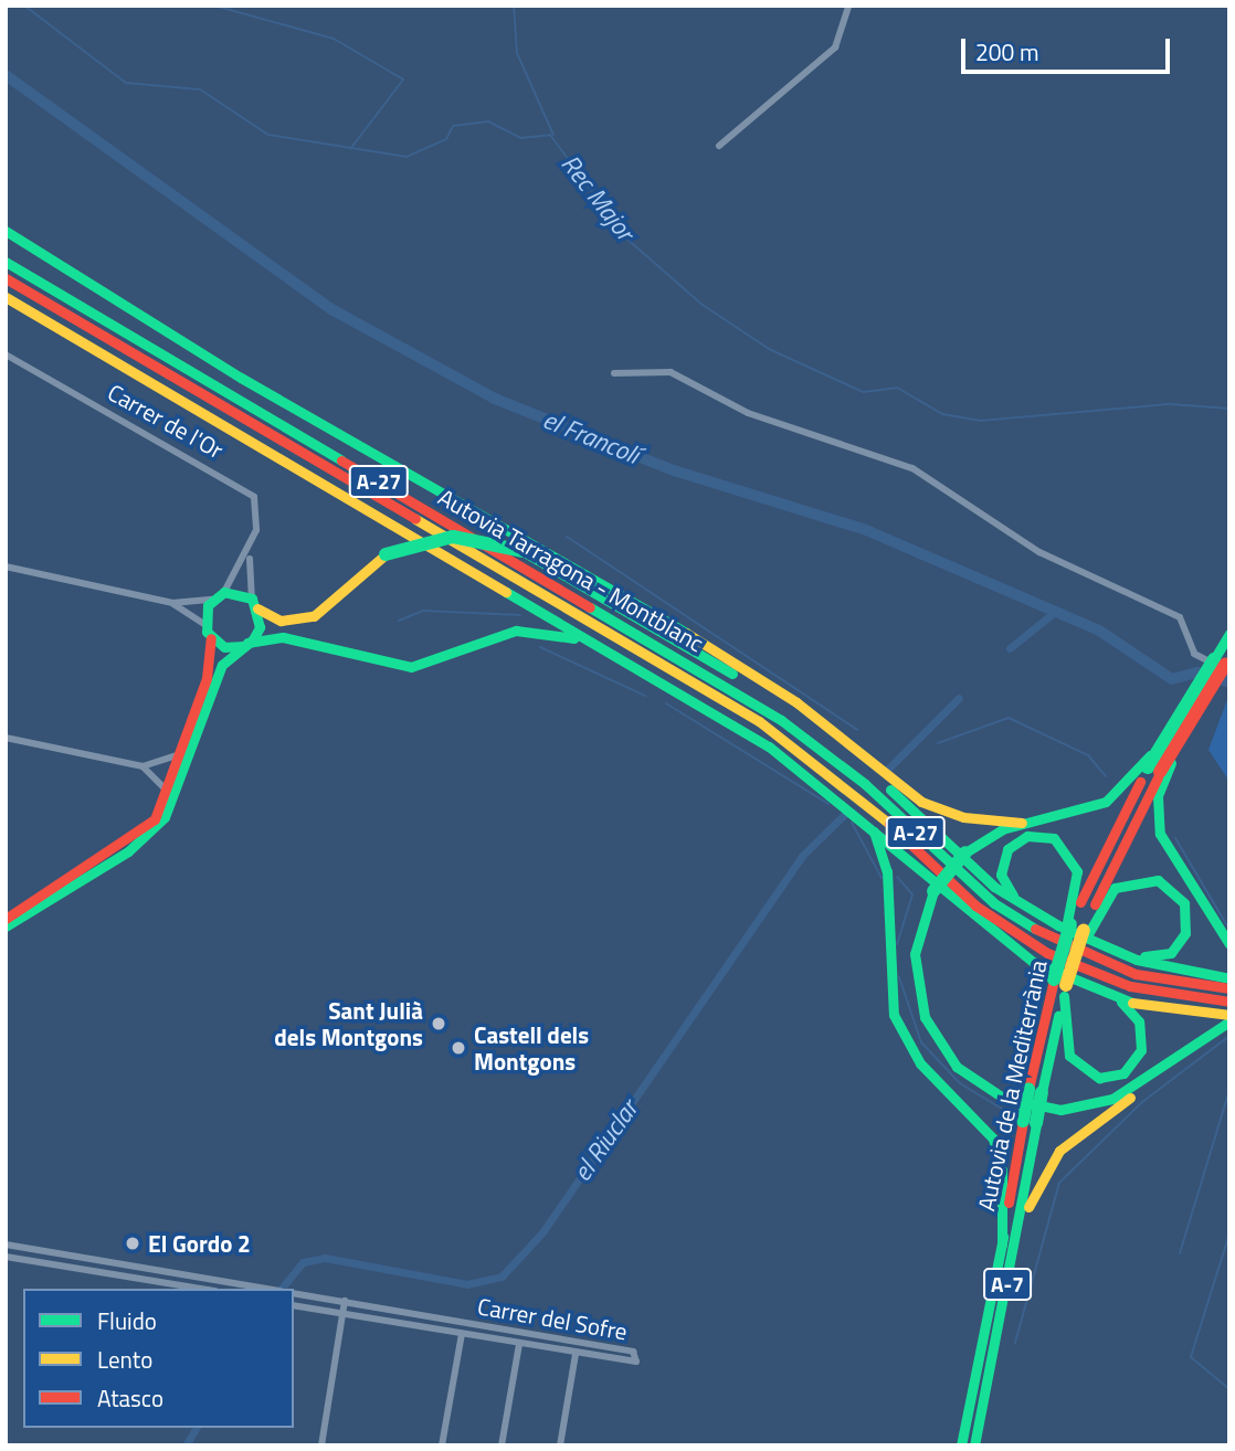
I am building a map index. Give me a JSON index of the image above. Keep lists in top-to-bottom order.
{
  "streets": {
    "main road": [
      "A-27",
      "Autovia Tarragona - Montblanc",
      "Autovia de la Mediterrània",
      "A-7"
    ],
    "street": ["Carrer de l'Or", "Carrer del Sofre"]
  },
  "crossings": [
    ["A-27", "Autovia Tarragona - Montblanc"],
    ["A-27", "Autovia de la Mediterrània"],
    ["Autovia Tarragona - Montblanc", "Autovia de la Mediterrània"]
  ],
  "water": ["Rec Major", "el Francolí", "el Riuclar"],
  "places": ["Sant Julià dels Montgons", "Castell dels Montgons", "El Gordo 2"],
  "legend": ["Fluido", "Lento", "Atasco"],
  "scale_bar": "200 m"
}
